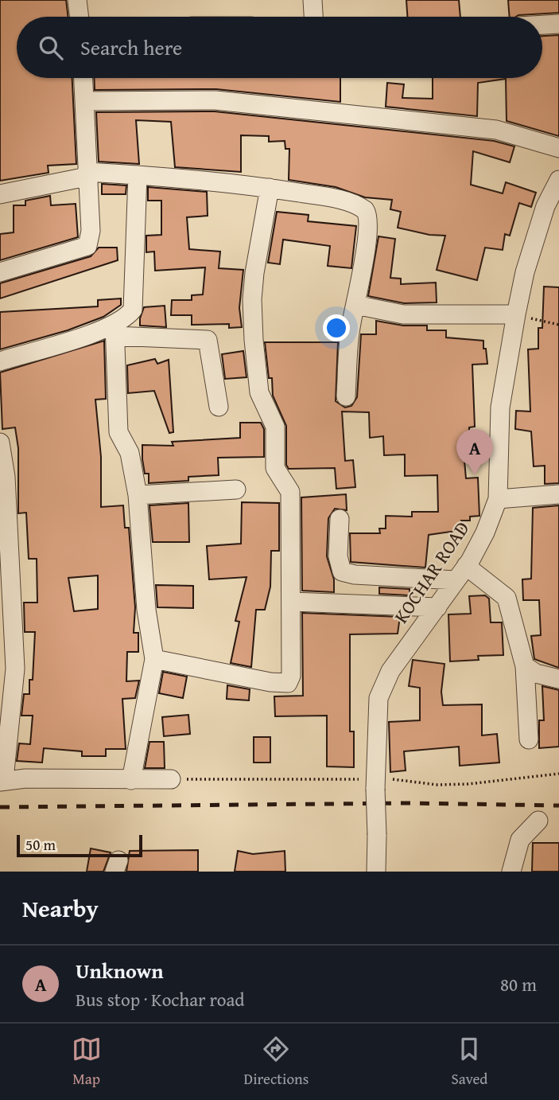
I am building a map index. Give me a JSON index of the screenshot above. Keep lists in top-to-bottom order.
{
  "streets": {
    "street": ["KOCHAR ROAD"]
  },
  "scale_bar": "50 m",
  "page": {
    "search": "Search here",
    "pins": "A",
    "scale": "50 m",
    "heading": "Nearby",
    "list": [
      {
        "mark": "A",
        "name": "Unknown",
        "note": "Bus stop · Kochar road",
        "value": "80 m"
      }
    ],
    "nav": ["Map", "Directions", "Saved"]
  }
}
